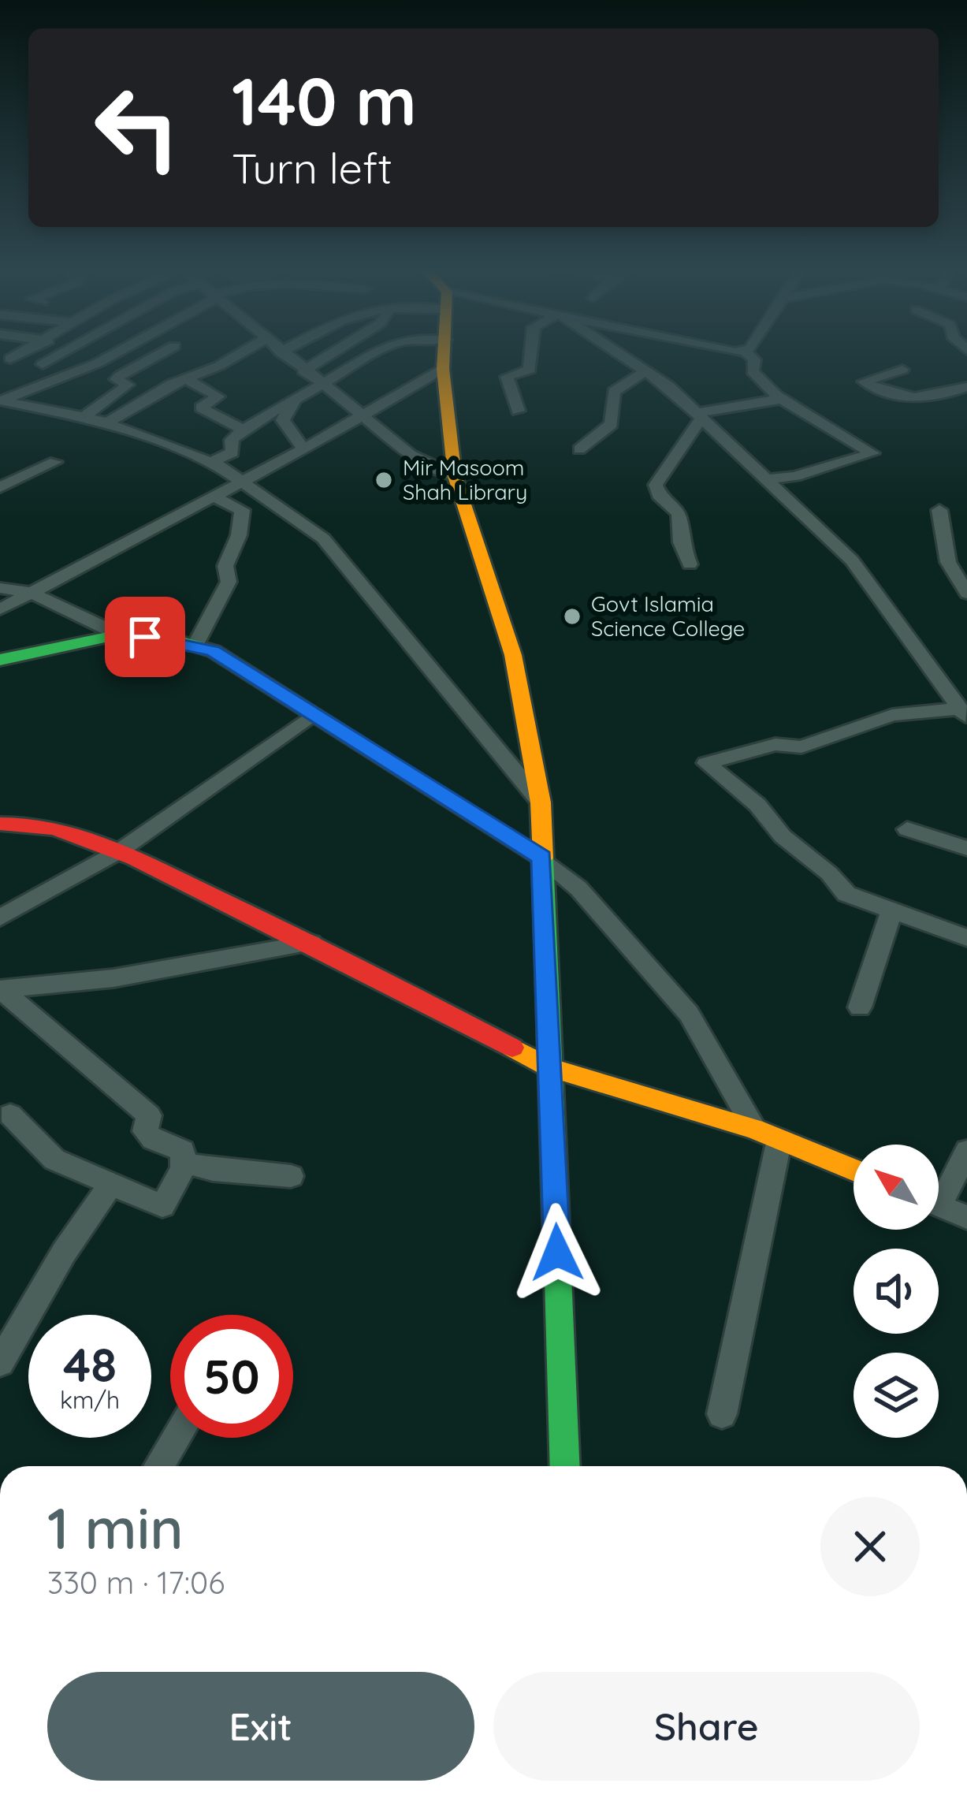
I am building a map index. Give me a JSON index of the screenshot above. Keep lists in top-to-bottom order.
{
  "places": ["Mir Masoom Shah Library", "Govt Islamia Science College"],
  "north": "top left",
  "page": {
    "turn": ["140 m", "Turn left"],
    "speed": "48 km/h",
    "limit": "50",
    "heading": ["1 min", "330 m · 17:06"],
    "buttons": ["Exit", "Share"]
  }
}
